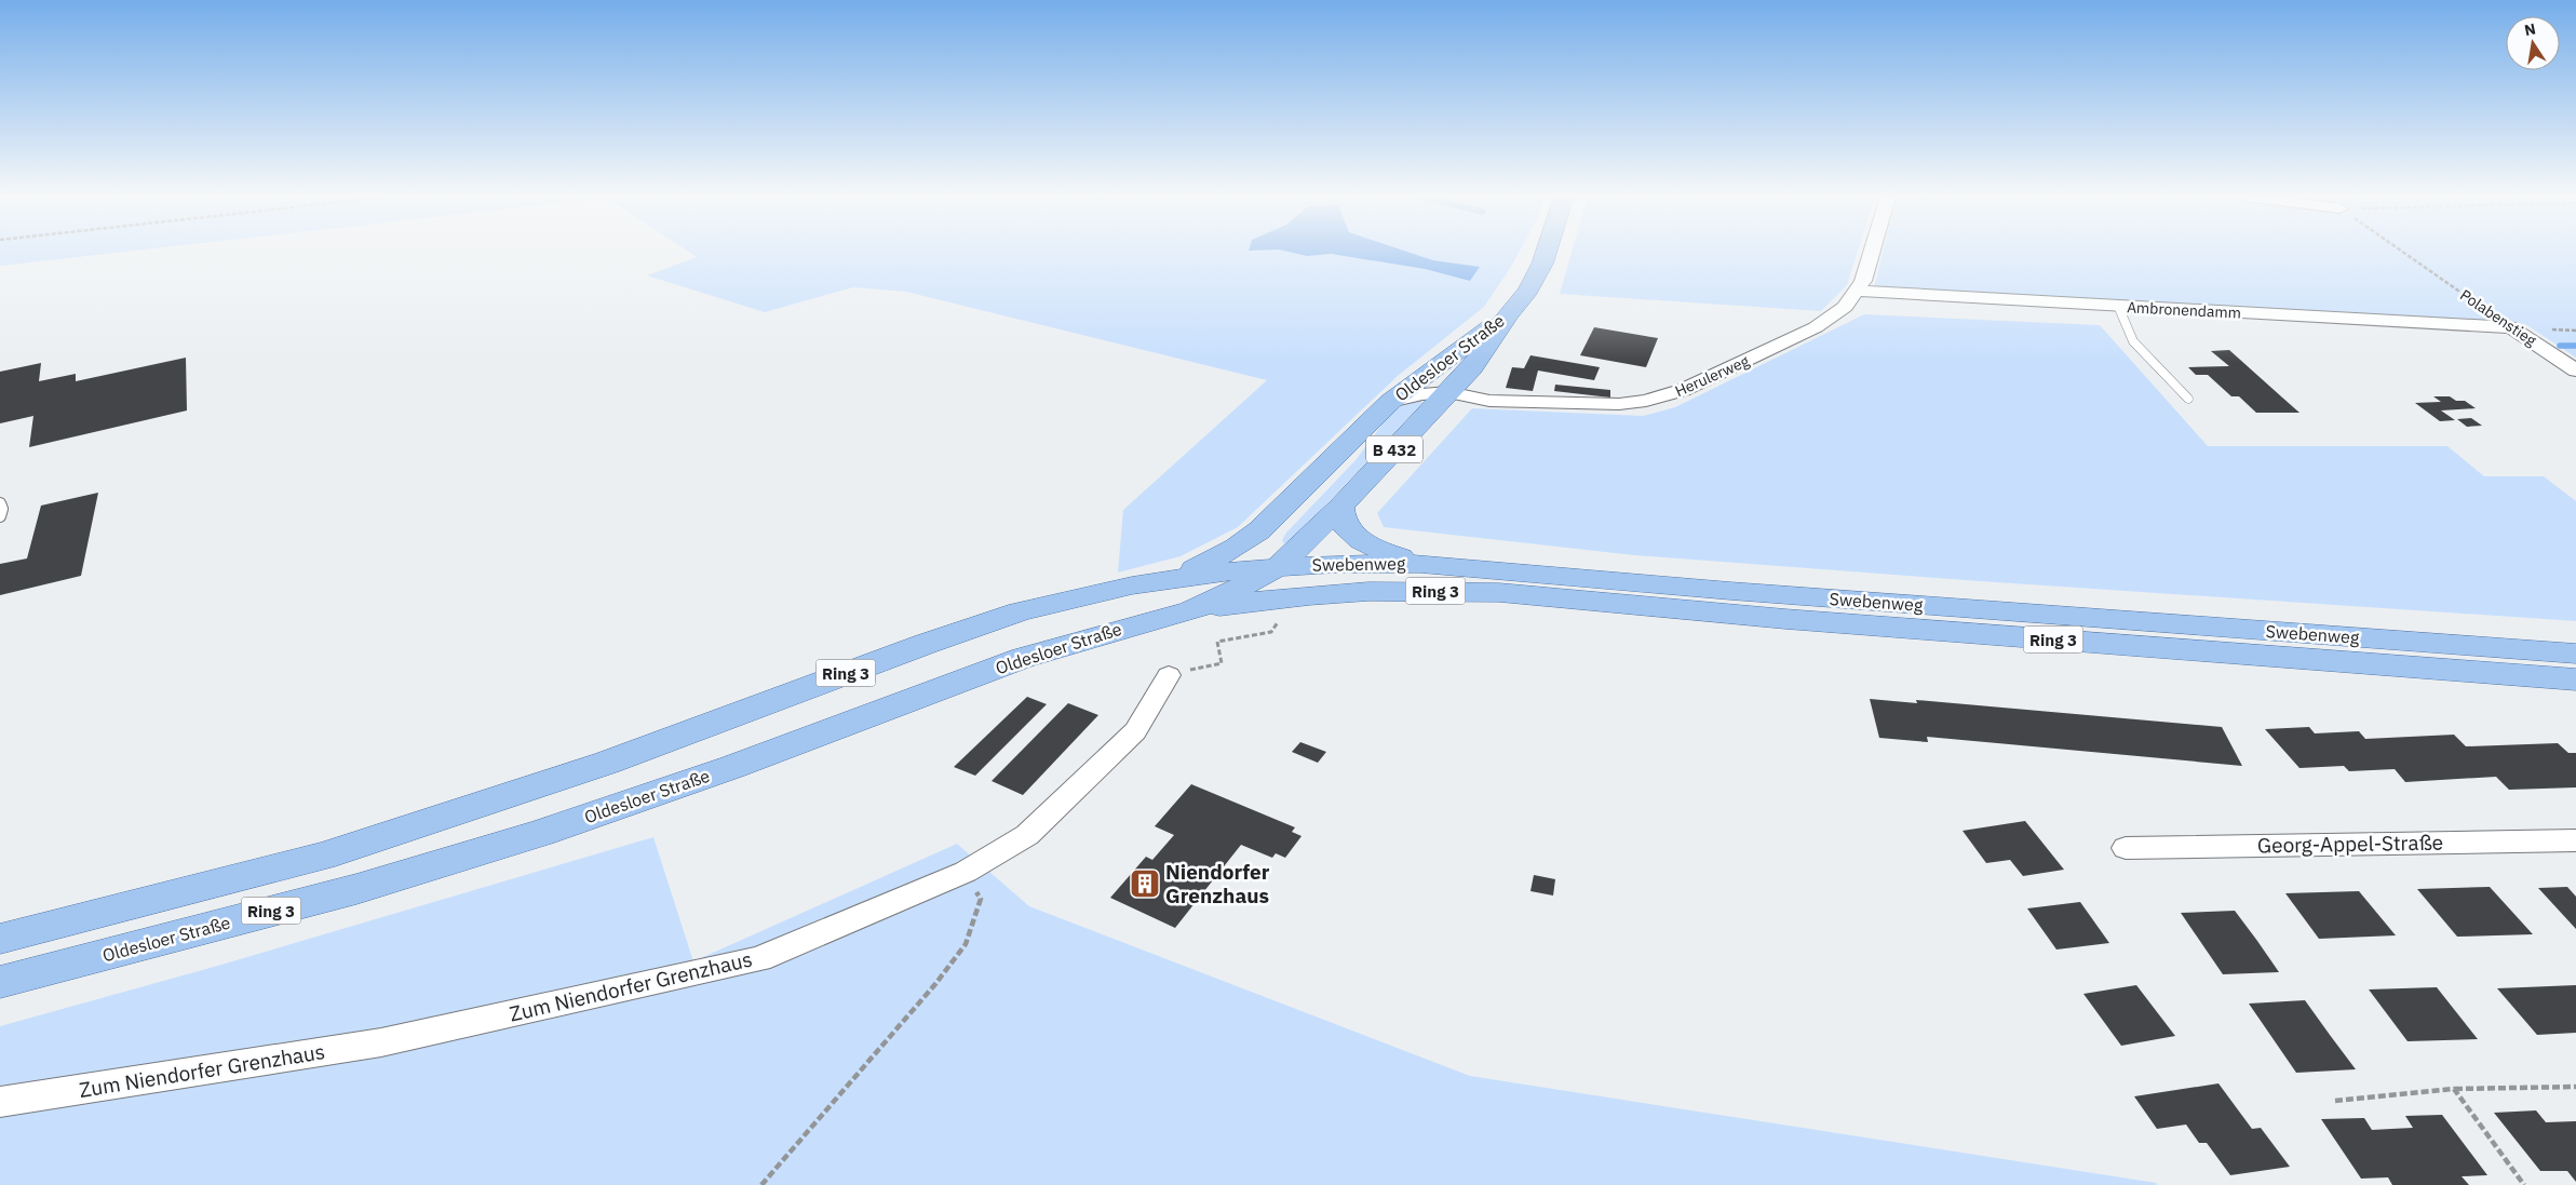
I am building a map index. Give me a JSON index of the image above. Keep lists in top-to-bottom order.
{
  "streets": {
    "main road": [
      "Oldesloer Straße",
      "B 432",
      "Swebenweg",
      "Ring 3"
    ],
    "street": [
      "Ambronendamm",
      "Polabenstieg",
      "Herulerweg",
      "Georg-Appel-Straße",
      "Zum Niendorfer Grenzhaus"
    ]
  },
  "crossings": [
    ["Ambronendamm", "Polabenstieg"],
    ["Ambronendamm", "Herulerweg"],
    ["Oldesloer Straße", "Herulerweg"],
    ["Oldesloer Straße", "B 432"],
    ["Oldesloer Straße", "Swebenweg"],
    ["B 432", "Swebenweg"],
    ["B 432", "Ring 3"],
    ["Swebenweg", "Ring 3"]
  ],
  "places": {
    "building": ["Niendorfer Grenzhaus"]
  },
  "north": "top"
}
